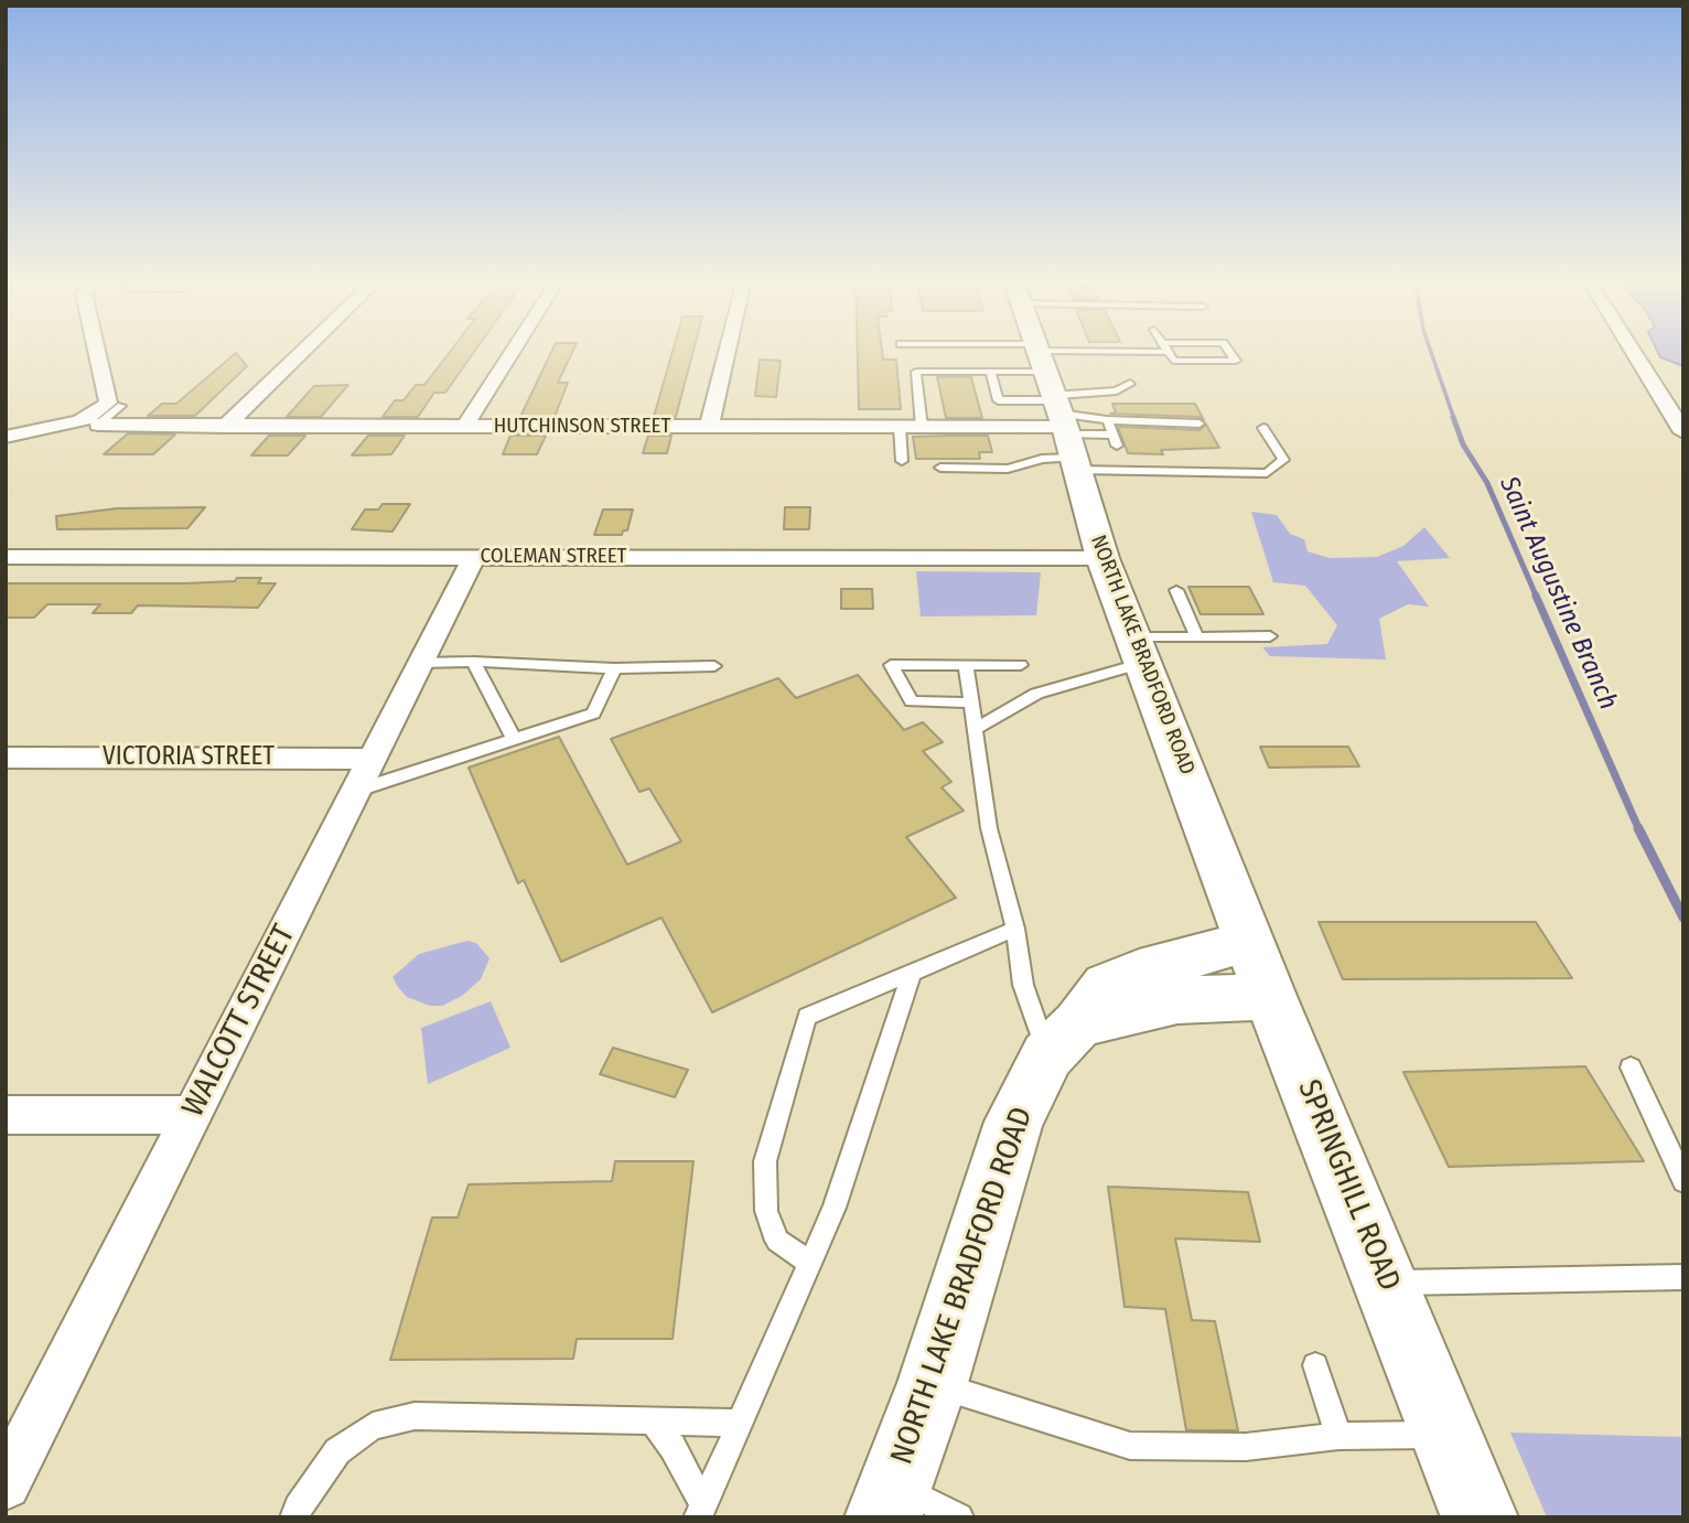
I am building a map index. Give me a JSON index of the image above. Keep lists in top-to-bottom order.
{
  "streets": {
    "main road": ["NORTH LAKE BRADFORD ROAD", "SPRINGHILL ROAD"],
    "street": [
      "HUTCHINSON STREET",
      "COLEMAN STREET",
      "VICTORIA STREET",
      "WALCOTT STREET"
    ]
  },
  "crossings": [
    ["HUTCHINSON STREET", "NORTH LAKE BRADFORD ROAD"],
    ["COLEMAN STREET", "NORTH LAKE BRADFORD ROAD"],
    ["COLEMAN STREET", "WALCOTT STREET"],
    ["NORTH LAKE BRADFORD ROAD", "SPRINGHILL ROAD"],
    ["VICTORIA STREET", "WALCOTT STREET"]
  ],
  "water": ["Saint Augustine Branch"]
}
